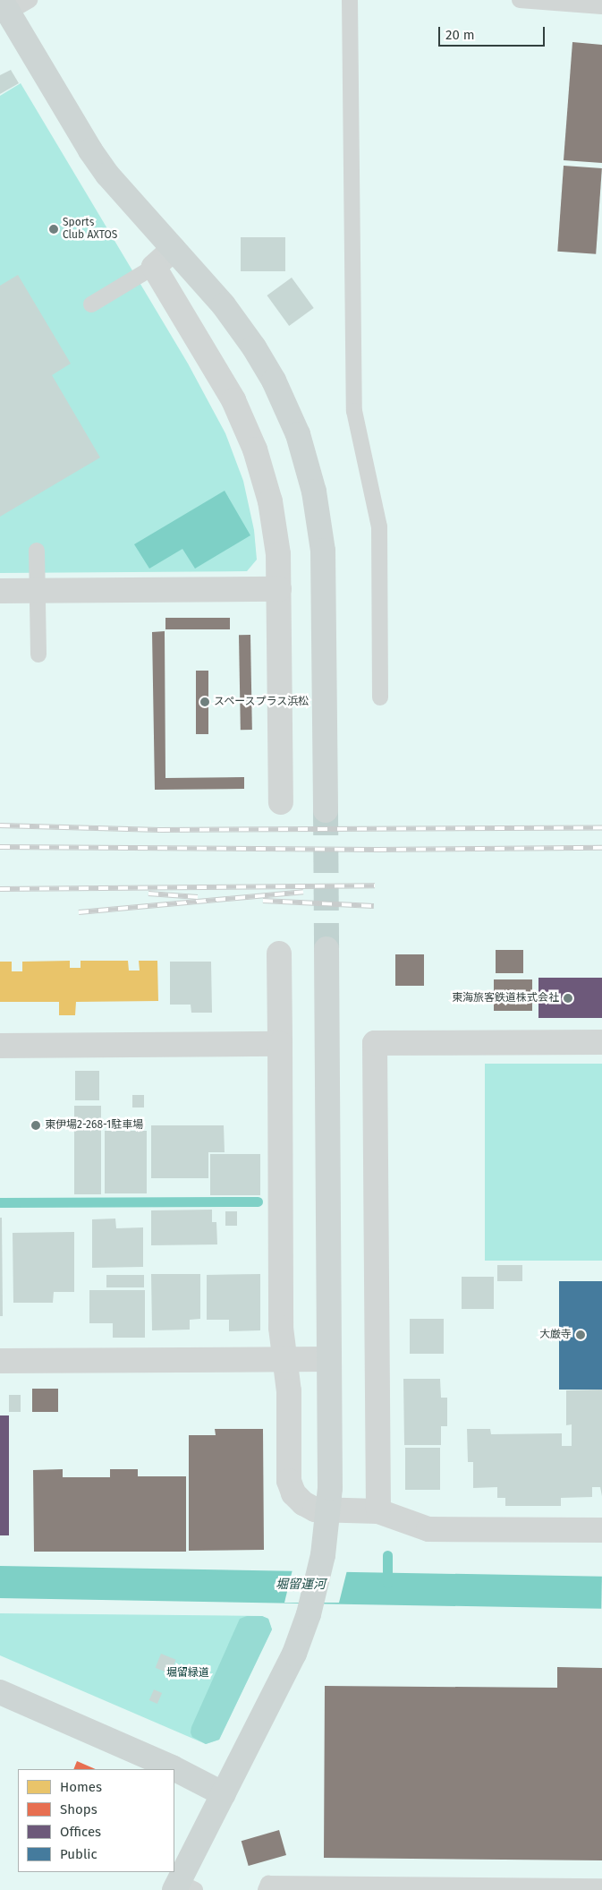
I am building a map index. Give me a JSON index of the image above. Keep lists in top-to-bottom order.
{
  "water": ["堀留運河"],
  "parks": ["堀留緑道"],
  "places": [
    "Sports Club AXTOS",
    "スペースプラス浜松",
    "東海旅客鉄道株式会社",
    "東伊場2-268-1駐車場",
    "大厳寺"
  ],
  "legend": [
    "Homes",
    "Shops",
    "Offices",
    "Public"
  ],
  "scale_bar": "20 m"
}
